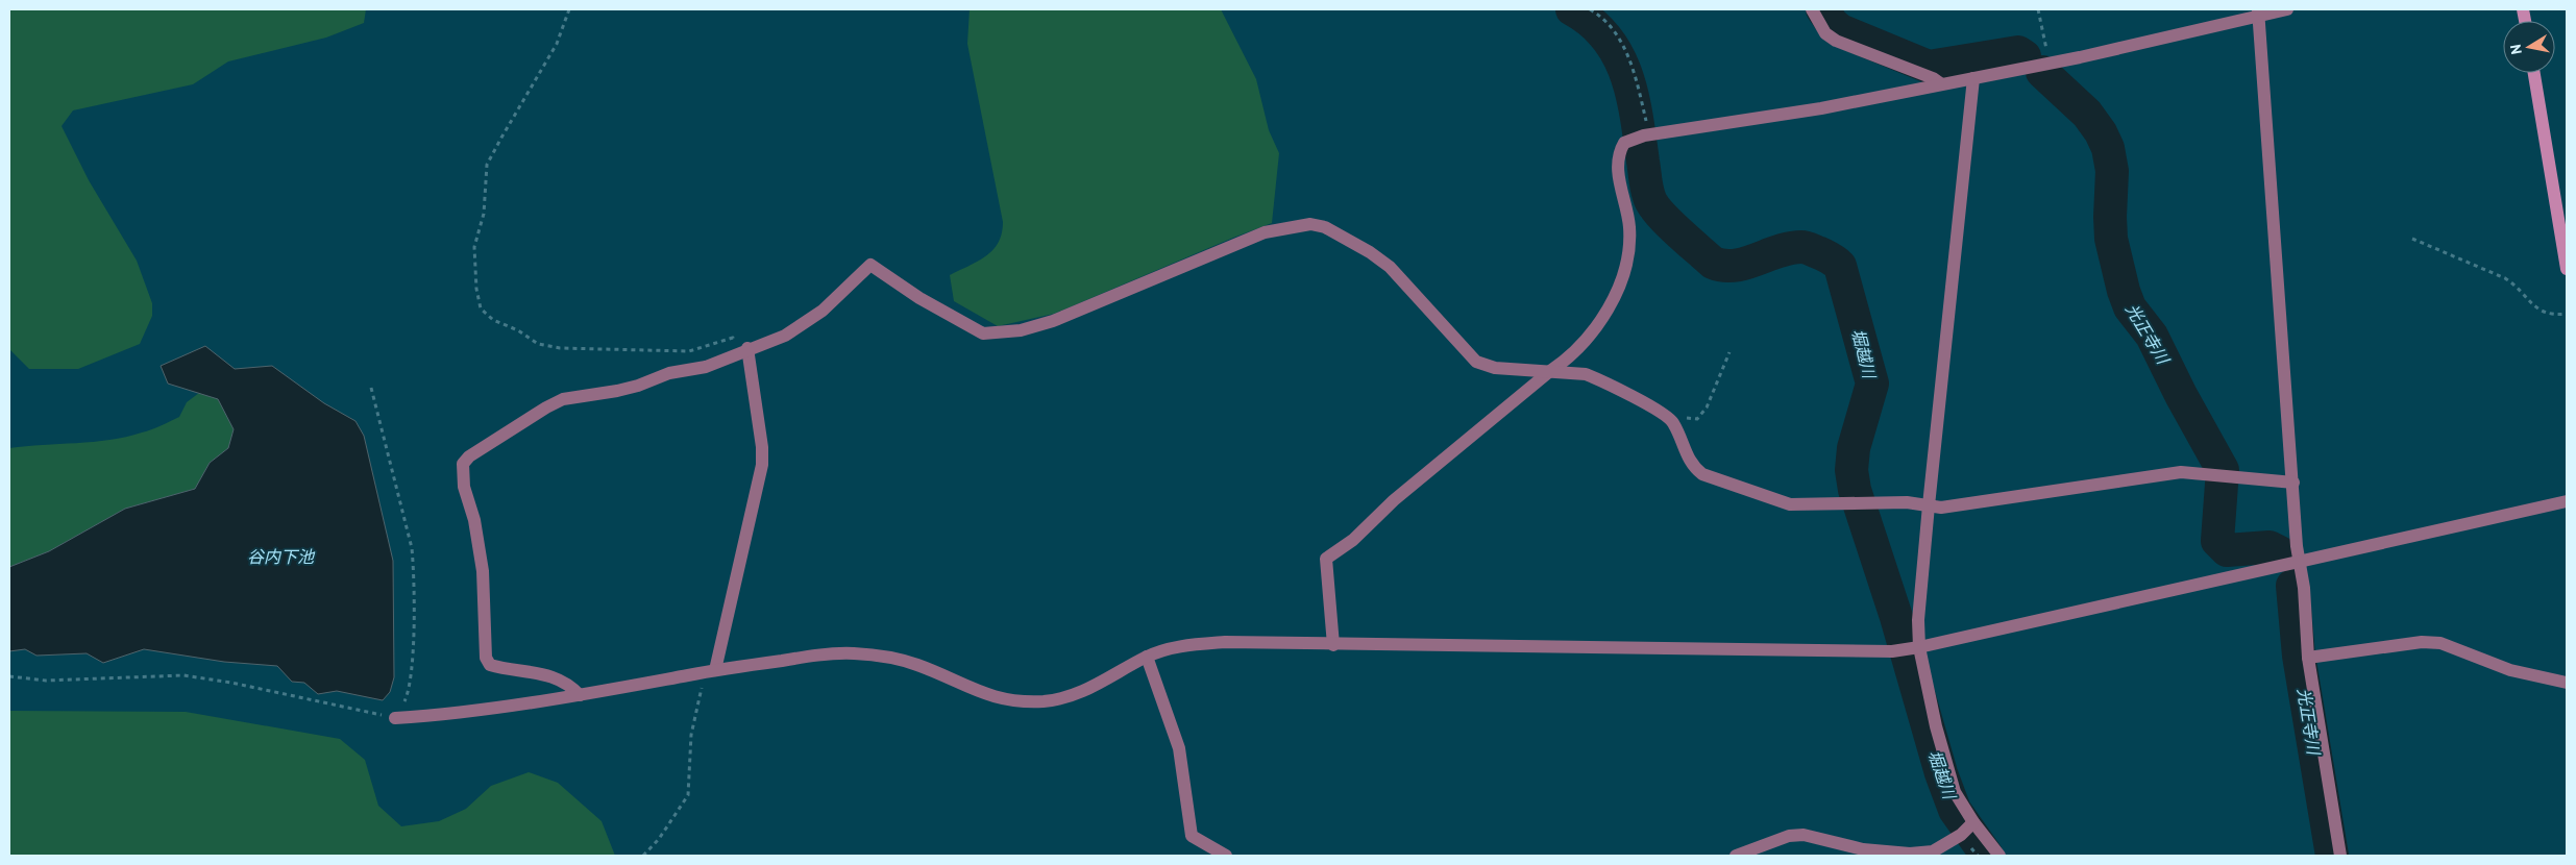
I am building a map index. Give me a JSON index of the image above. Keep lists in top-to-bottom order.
{
  "water": ["光正寺川", "堀越川", "谷内下池"],
  "north": "left"
}
